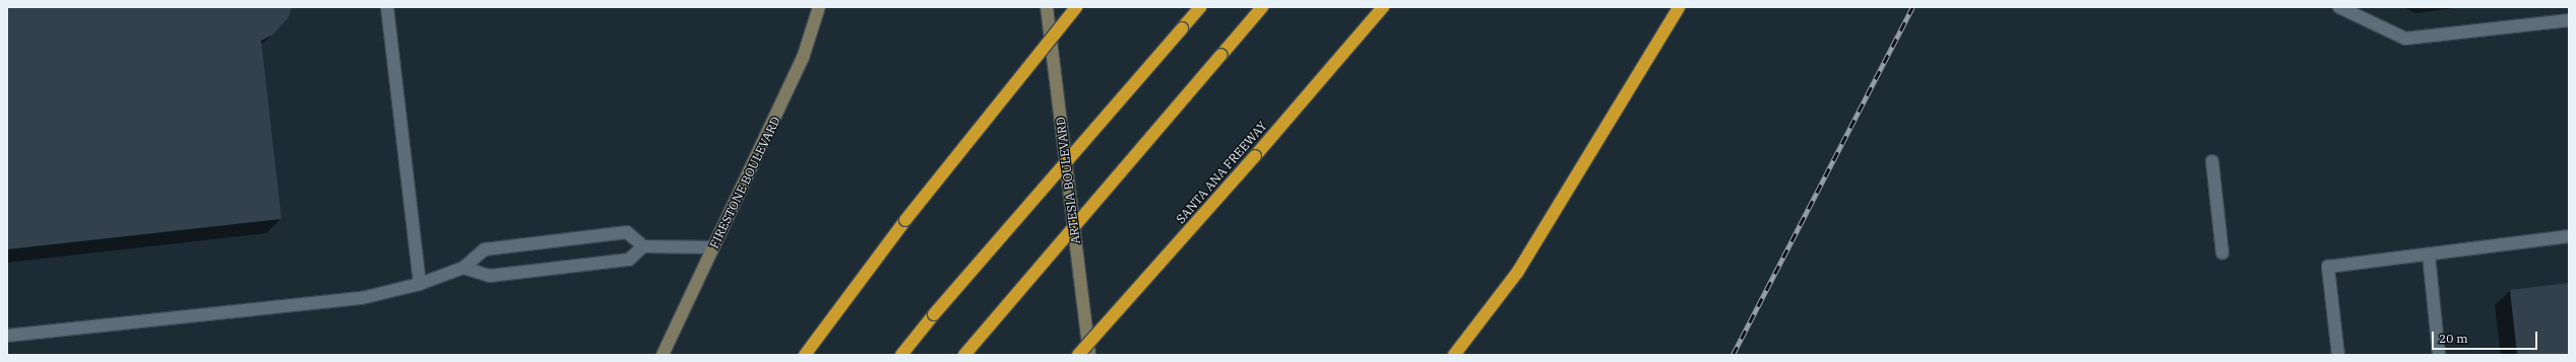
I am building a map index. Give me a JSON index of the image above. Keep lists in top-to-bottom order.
{
  "streets": {
    "highway": ["SANTA ANA FREEWAY"],
    "street": ["ARTESIA BOULEVARD", "FIRESTONE BOULEVARD"]
  },
  "scale_bar": "20 m"
}
